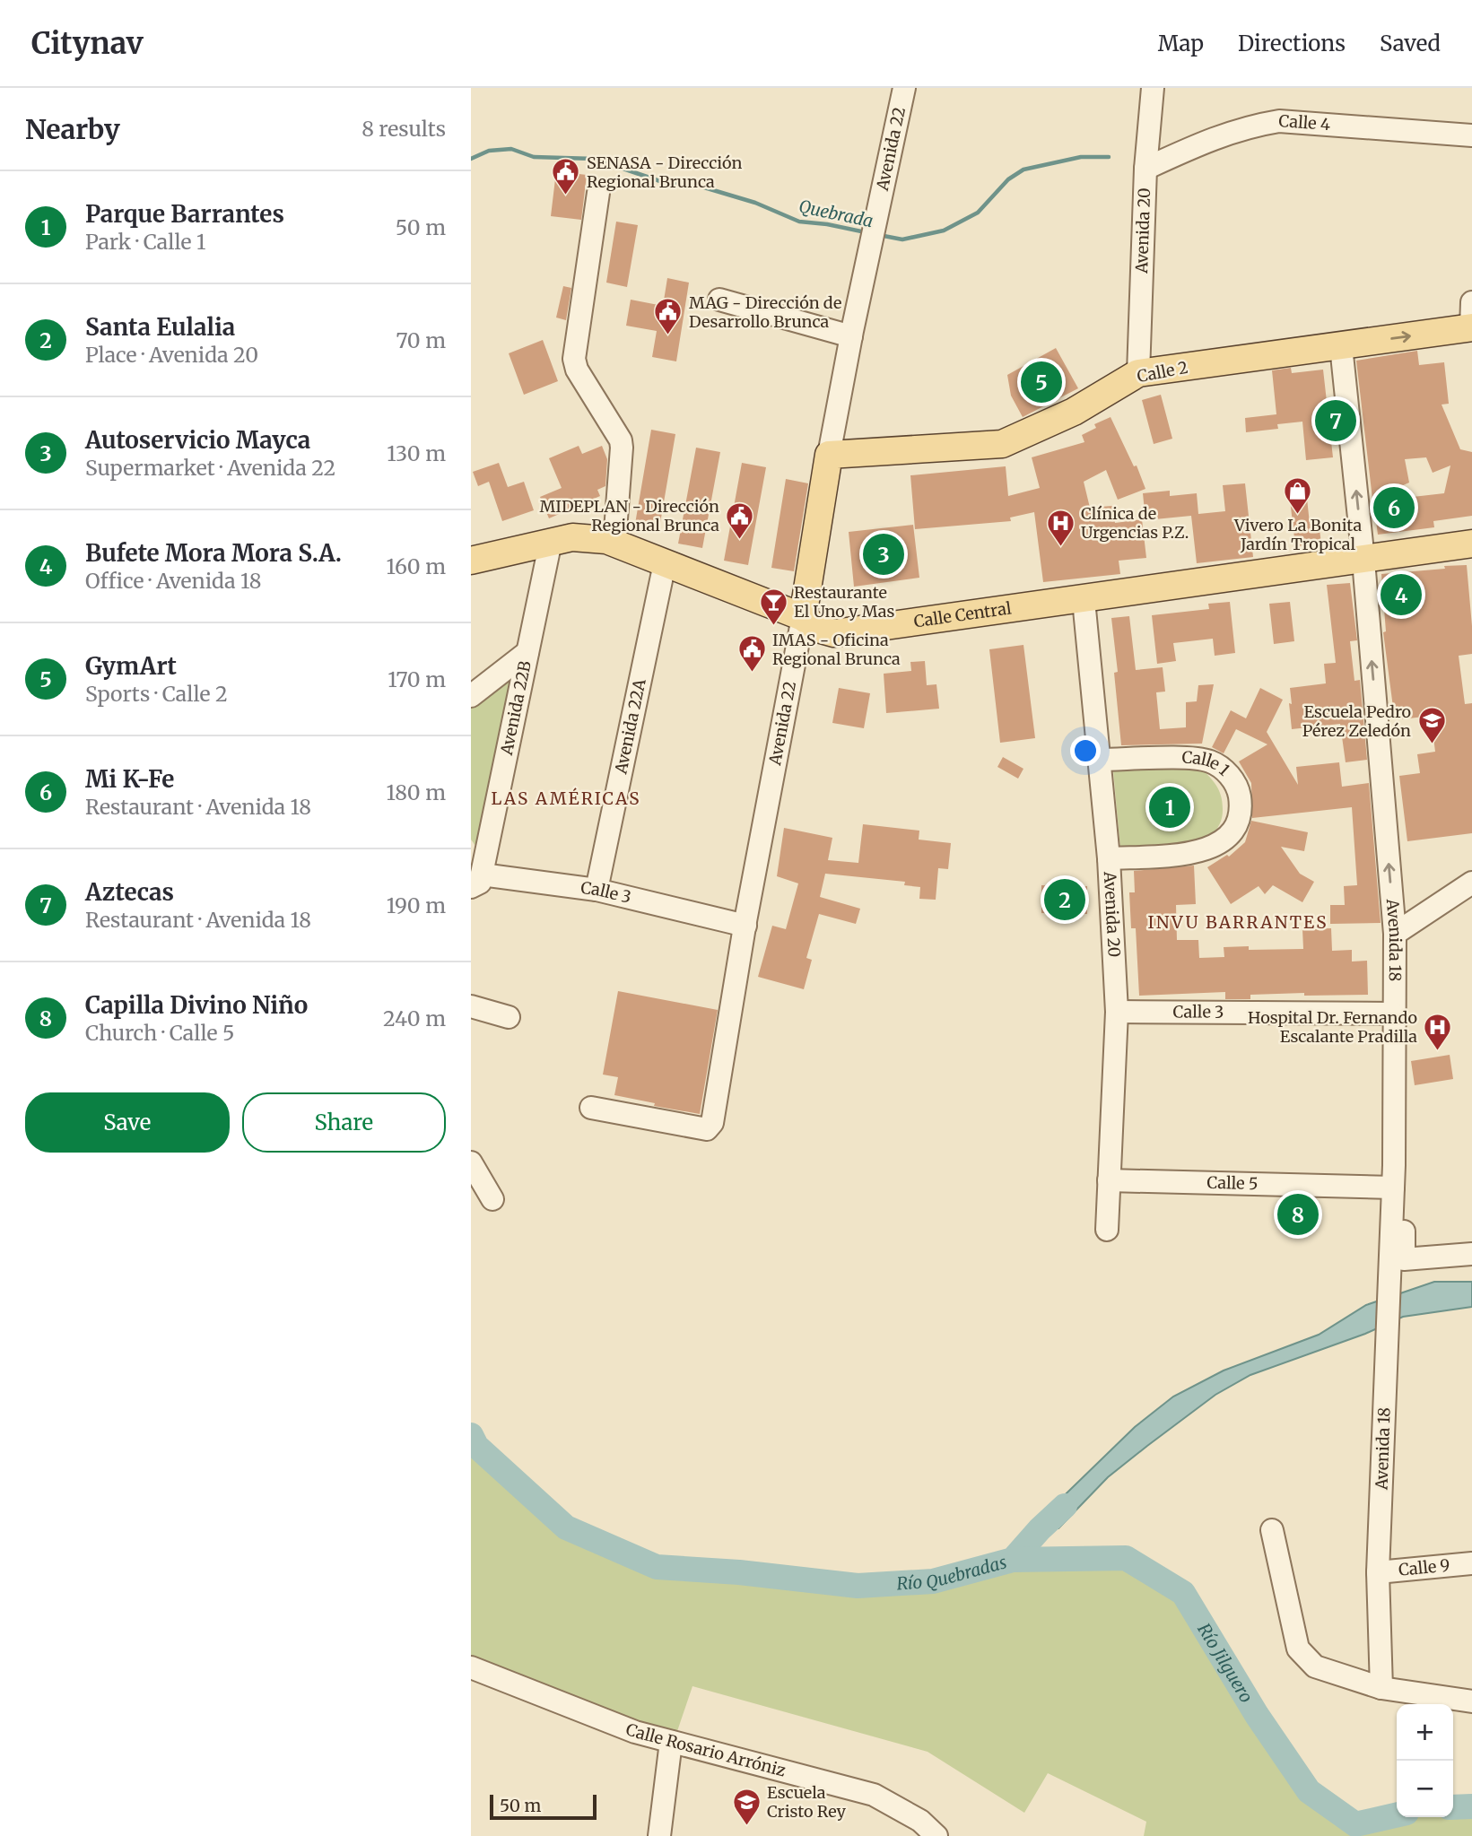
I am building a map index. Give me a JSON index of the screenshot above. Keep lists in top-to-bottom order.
{
  "streets": {
    "main road": ["Avenida 22", "Calle 2", "Calle Central"],
    "street": [
      "Calle 4",
      "Avenida 20",
      "Avenida 22B",
      "Avenida 22A",
      "Calle 1",
      "Calle 3",
      "Avenida 18",
      "Calle 5",
      "Calle 9",
      "Calle Rosario Arróniz"
    ]
  },
  "crossings": [
    ["Calle 4", "Avenida 20"],
    ["Avenida 22", "Calle 2"],
    ["Avenida 22", "Calle Central"],
    ["Avenida 22", "Calle 3"],
    ["Avenida 20", "Calle 2"],
    ["Avenida 20", "Calle Central"],
    ["Avenida 20", "Calle 1"],
    ["Avenida 20", "Calle 3"],
    ["Avenida 20", "Calle 5"],
    ["Calle 2", "Avenida 18"],
    ["Calle Central", "Avenida 22B"],
    ["Calle Central", "Avenida 22A"],
    ["Calle Central", "Avenida 18"],
    ["Avenida 22B", "Calle 3"],
    ["Avenida 22A", "Calle 3"],
    ["Calle 3", "Avenida 18"],
    ["Avenida 18", "Calle 5"],
    ["Avenida 18", "Calle 9"]
  ],
  "one_way": ["Avenida 18"],
  "districts": ["LAS AMÉRICAS", "INVU BARRANTES"],
  "water": ["Quebrada", "Río Quebradas", "Río Jilguero"],
  "places": {
    "public building": [
      "SENASA - Dirección Regional Brunca",
      "MAG - Dirección de Desarrollo Brunca",
      "MIDEPLAN - Dirección Regional Brunca",
      "IMAS - Oficina Regional Brunca"
    ],
    "shop": ["Vivero La Bonita Jardín Tropical"],
    "hospital": ["Clínica de Urgencias P.Z.", "Hospital Dr. Fernando Escalante Pradilla"],
    "bar": ["Restaurante El Uno y Mas"],
    "school or university": ["Escuela Pedro Pérez Zeledón", "Escuela Cristo Rey"]
  },
  "scale_bar": "50 m",
  "page": {
    "header": "Citynav",
    "nav": ["Map", "Directions", "Saved"],
    "heading": ["Nearby", "8 results"],
    "list": [
      {
        "mark": "1",
        "name": "Parque Barrantes",
        "note": "Park · Calle 1",
        "value": "50 m"
      },
      {
        "mark": "2",
        "name": "Santa Eulalia",
        "note": "Place · Avenida 20",
        "value": "70 m"
      },
      {
        "mark": "3",
        "name": "Autoservicio Mayca",
        "note": "Supermarket · Avenida 22",
        "value": "130 m"
      },
      {
        "mark": "4",
        "name": "Bufete Mora Mora S.A.",
        "note": "Office · Avenida 18",
        "value": "160 m"
      },
      {
        "mark": "5",
        "name": "GymArt",
        "note": "Sports · Calle 2",
        "value": "170 m"
      },
      {
        "mark": "6",
        "name": "Mi K-Fe",
        "note": "Restaurant · Avenida 18",
        "value": "180 m"
      },
      {
        "mark": "7",
        "name": "Aztecas",
        "note": "Restaurant · Avenida 18",
        "value": "190 m"
      },
      {
        "mark": "8",
        "name": "Capilla Divino Niño",
        "note": "Church · Calle 5",
        "value": "240 m"
      }
    ],
    "pins": [
      "5",
      "7",
      "6",
      "3",
      "4",
      "1",
      "2",
      "8"
    ],
    "buttons": ["Save", "Share"],
    "map_buttons": ["+", "−"],
    "scale": "50 m"
  }
}
